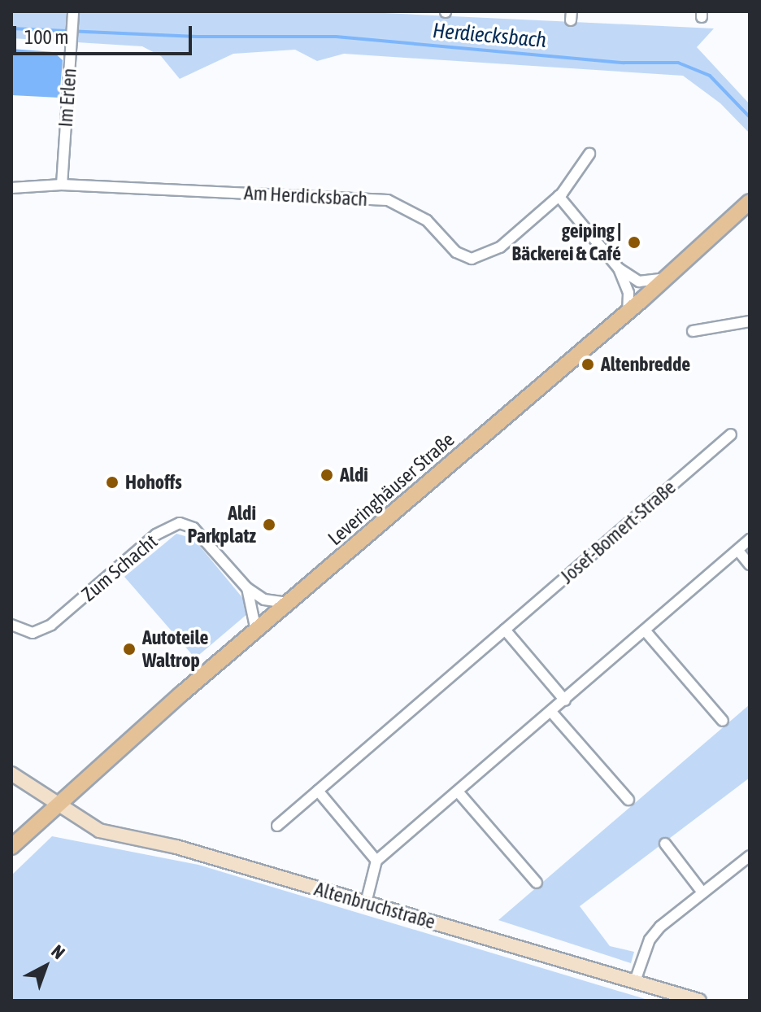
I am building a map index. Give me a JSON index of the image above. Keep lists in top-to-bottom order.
{
  "streets": {
    "main road": ["Leveringhäuser Straße"],
    "street": [
      "Im Erlen",
      "Am Herdicksbach",
      "Josef-Bomert-Straße",
      "Zum Schacht",
      "Altenbruchstraße"
    ]
  },
  "crossings": [
    ["Im Erlen", "Am Herdicksbach"],
    ["Leveringhäuser Straße", "Zum Schacht"],
    ["Leveringhäuser Straße", "Altenbruchstraße"]
  ],
  "water": ["Herdiecksbach"],
  "places": [
    "geiping | Bäckerei & Café",
    "Altenbredde",
    "Aldi",
    "Hohoffs",
    "Aldi Parkplatz",
    "Autoteile Waltrop"
  ],
  "scale_bar": "100 m",
  "north": "top right"
}
